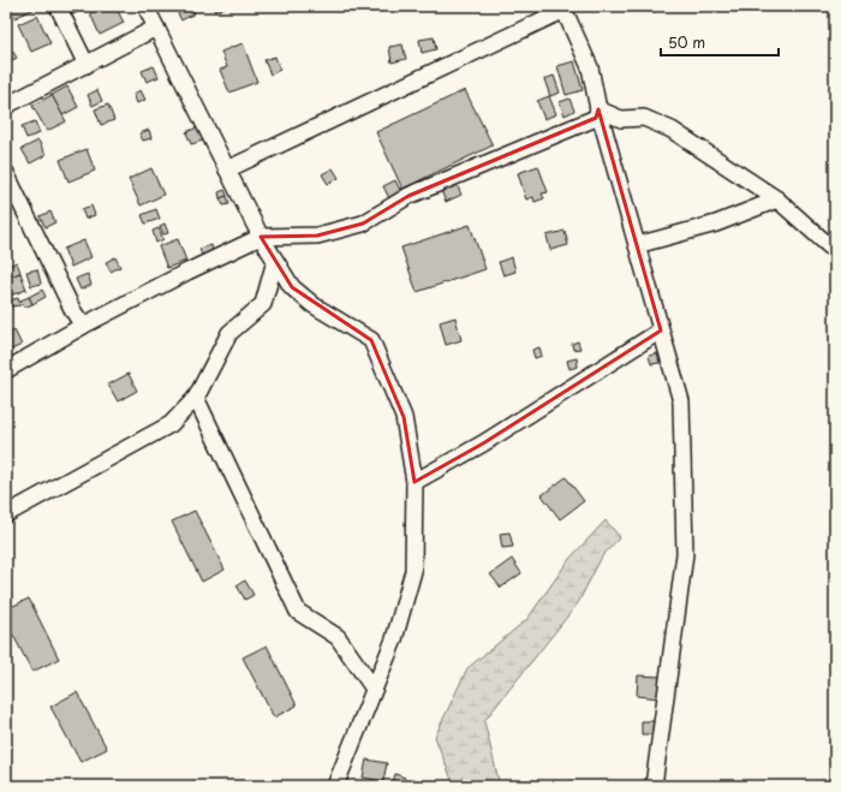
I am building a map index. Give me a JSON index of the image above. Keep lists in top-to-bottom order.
{
  "scale_bar": "50 m"
}
